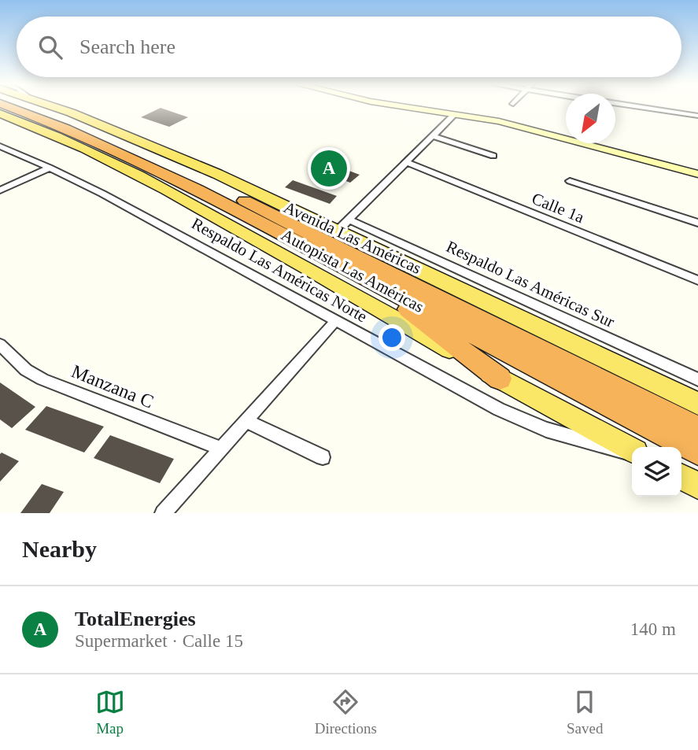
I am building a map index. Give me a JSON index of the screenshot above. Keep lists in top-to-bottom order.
{
  "streets": {
    "highway": ["Autopista Las Américas"],
    "main road": ["Avenida Las Américas"],
    "street": [
      "Calle 1a",
      "Respaldo Las Américas Norte",
      "Respaldo Las Américas Sur",
      "Manzana C"
    ]
  },
  "crossings": [
    ["Avenida Las Américas", "Respaldo Las Américas Sur"]
  ],
  "north": "bottom left",
  "page": {
    "search": "Search here",
    "pins": "A",
    "heading": "Nearby",
    "list": [
      {
        "mark": "A",
        "name": "TotalEnergies",
        "note": "Supermarket · Calle 15",
        "value": "140 m"
      }
    ],
    "nav": ["Map", "Directions", "Saved"]
  }
}
